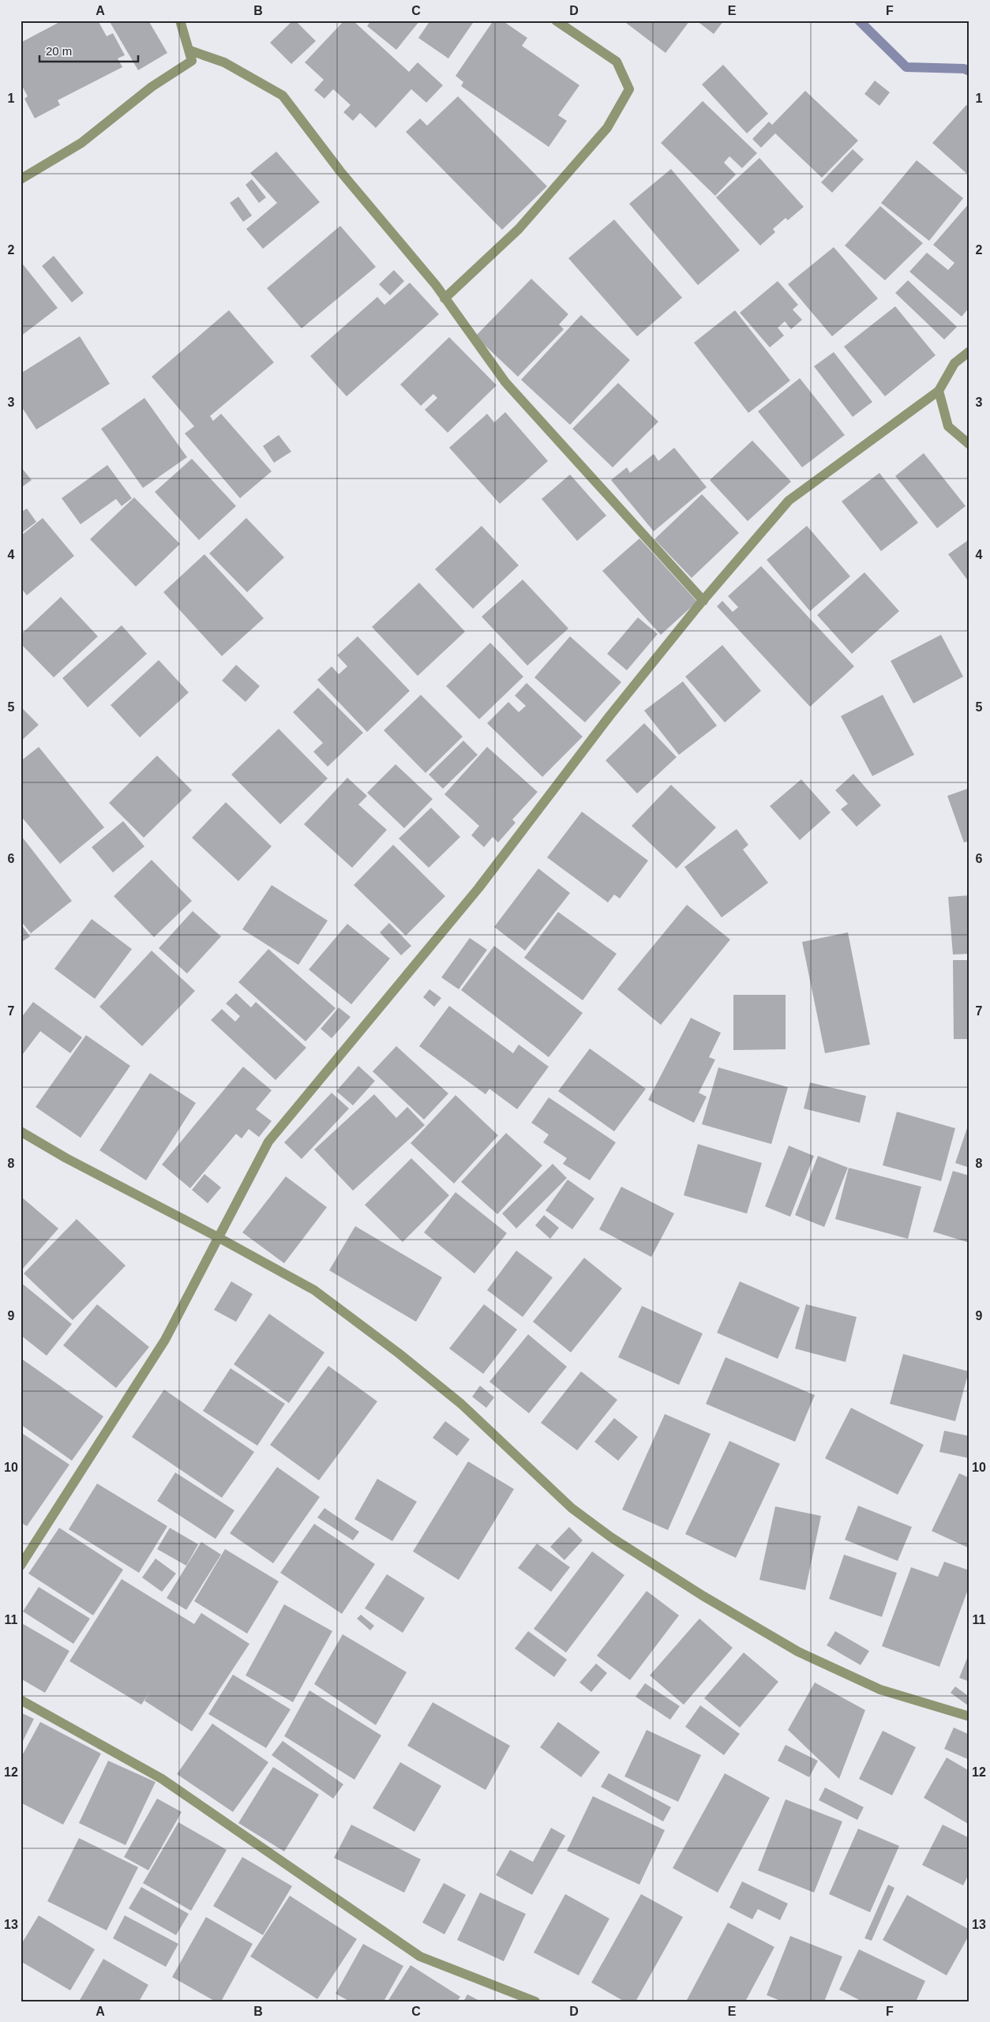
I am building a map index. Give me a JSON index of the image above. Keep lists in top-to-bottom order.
{
  "scale_bar": "20 m",
  "grid": {
    "columns": [
      "A",
      "B",
      "C",
      "D",
      "E",
      "F"
    ],
    "rows": [
      "1",
      "2",
      "3",
      "4",
      "5",
      "6",
      "7",
      "8",
      "9",
      "10",
      "11",
      "12",
      "13"
    ]
  }
}
